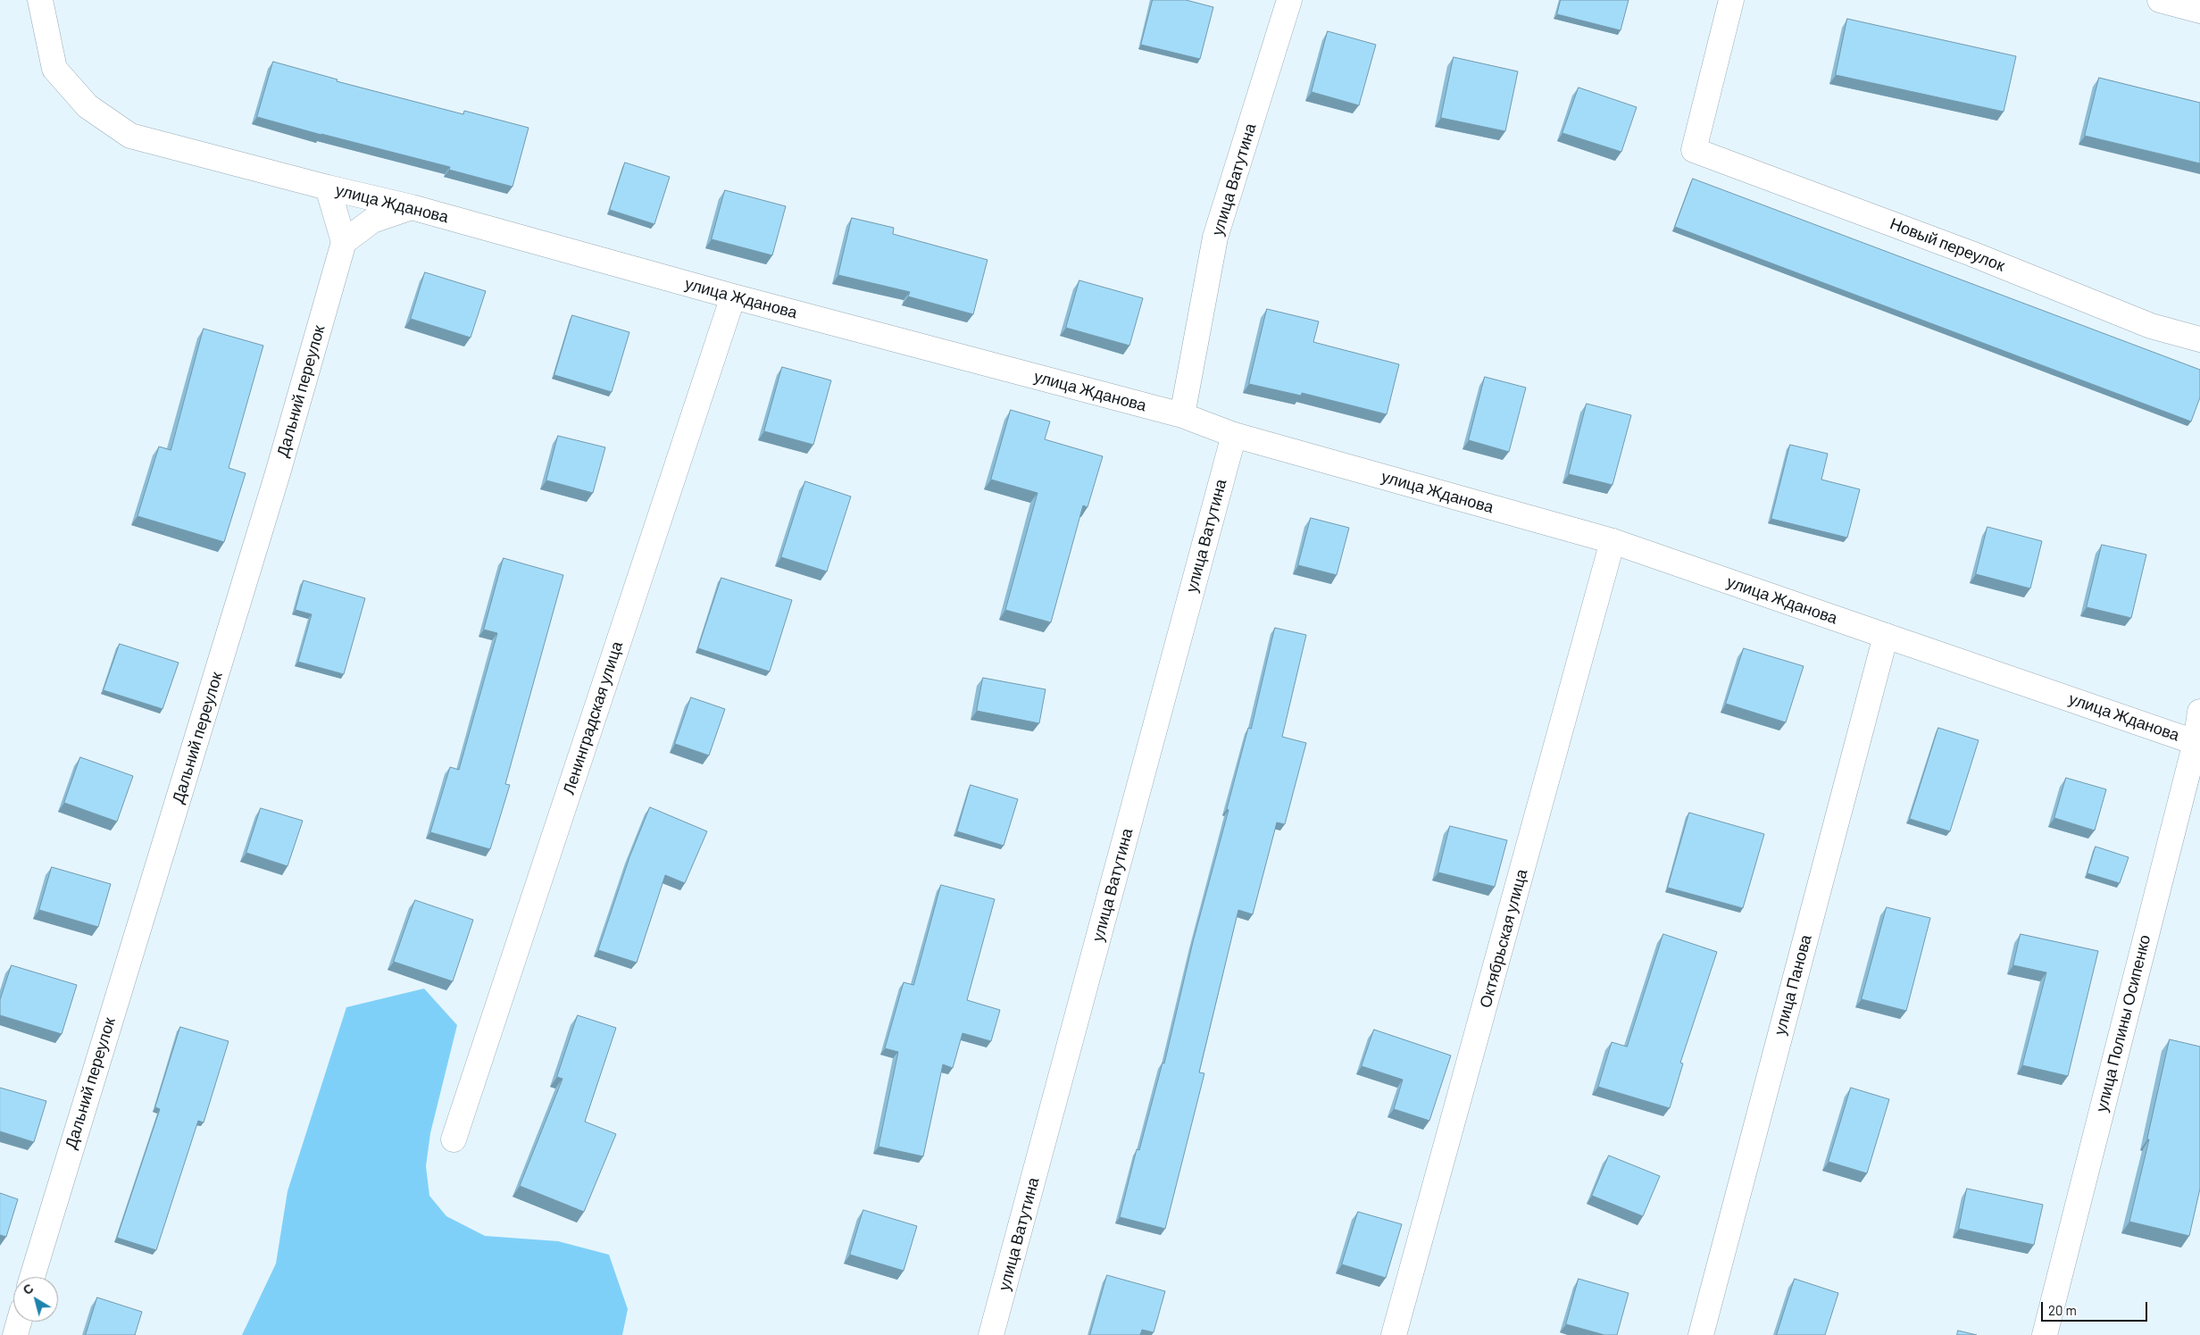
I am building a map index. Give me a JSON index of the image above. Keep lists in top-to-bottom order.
{
  "streets": {
    "street": [
      "улица Ватутина",
      "улица Жданова",
      "Новый переулок",
      "Дальний переулок",
      "Ленинградская улица",
      "Октябрьская улица",
      "улица Панова",
      "улица Полины Осипенко"
    ]
  },
  "crossings": [
    ["улица Ватутина", "улица Жданова"],
    ["улица Жданова", "Ленинградская улица"],
    ["улица Жданова", "Октябрьская улица"],
    ["улица Жданова", "улица Панова"],
    ["улица Жданова", "улица Полины Осипенко"]
  ],
  "scale_bar": "20 m",
  "north": "top left"
}
